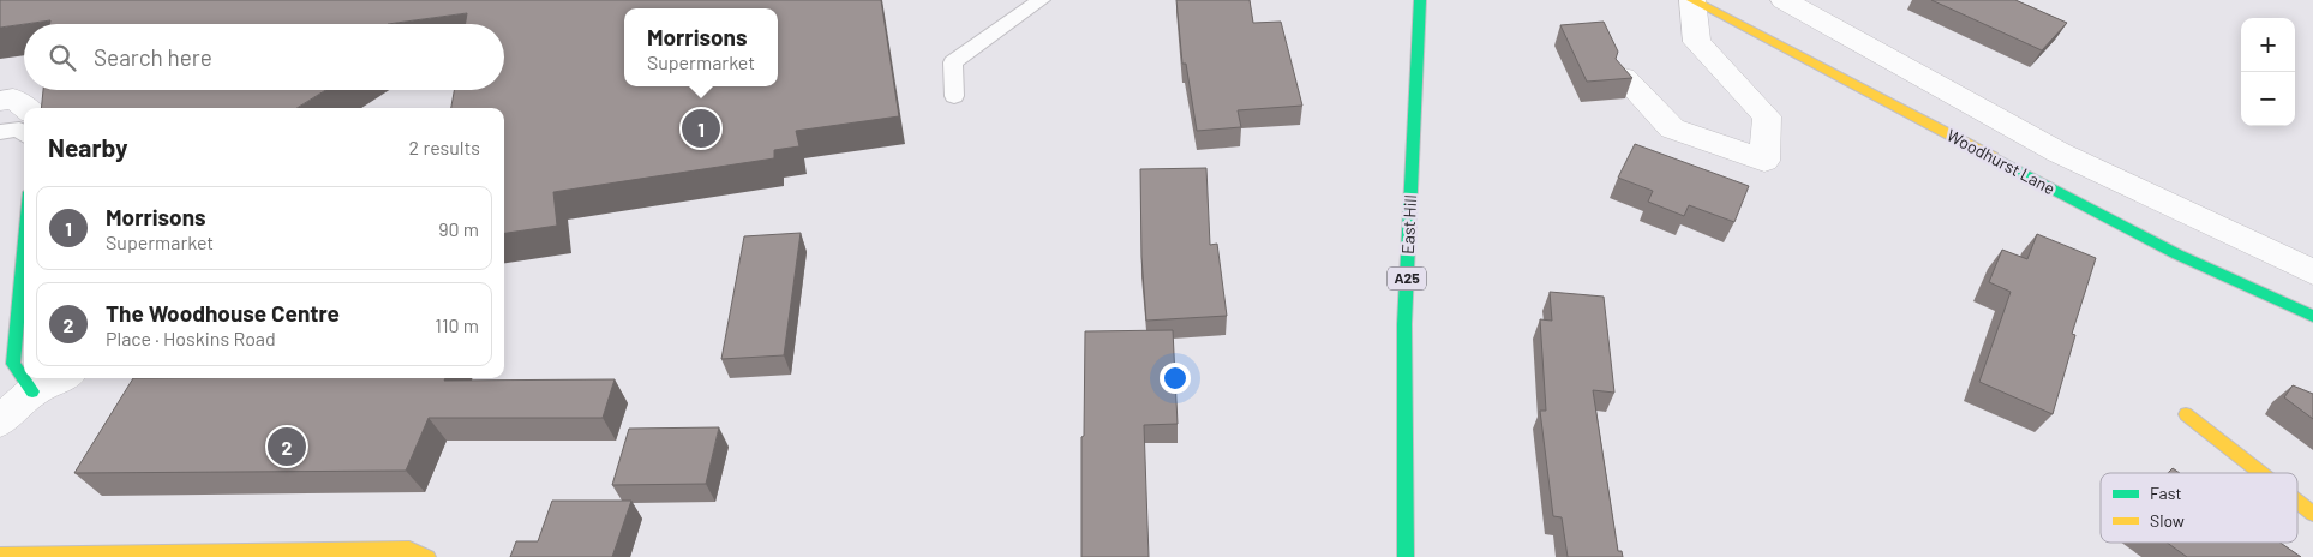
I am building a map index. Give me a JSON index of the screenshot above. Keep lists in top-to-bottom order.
{
  "streets": {
    "street": ["Woodhurst Lane", "East Hill", "A25"]
  },
  "legend": ["Fast", "Slow"],
  "page": {
    "popup": ["Morrisons", "Supermarket"],
    "map_buttons": ["+", "−"],
    "search": "Search here",
    "pins": ["1", "2"],
    "heading": ["Nearby", "2 results"],
    "list": [
      {
        "mark": "1",
        "name": "Morrisons",
        "note": "Supermarket",
        "value": "90 m"
      },
      {
        "mark": "2",
        "name": "The Woodhouse Centre",
        "note": "Place · Hoskins Road",
        "value": "110 m"
      }
    ]
  }
}
